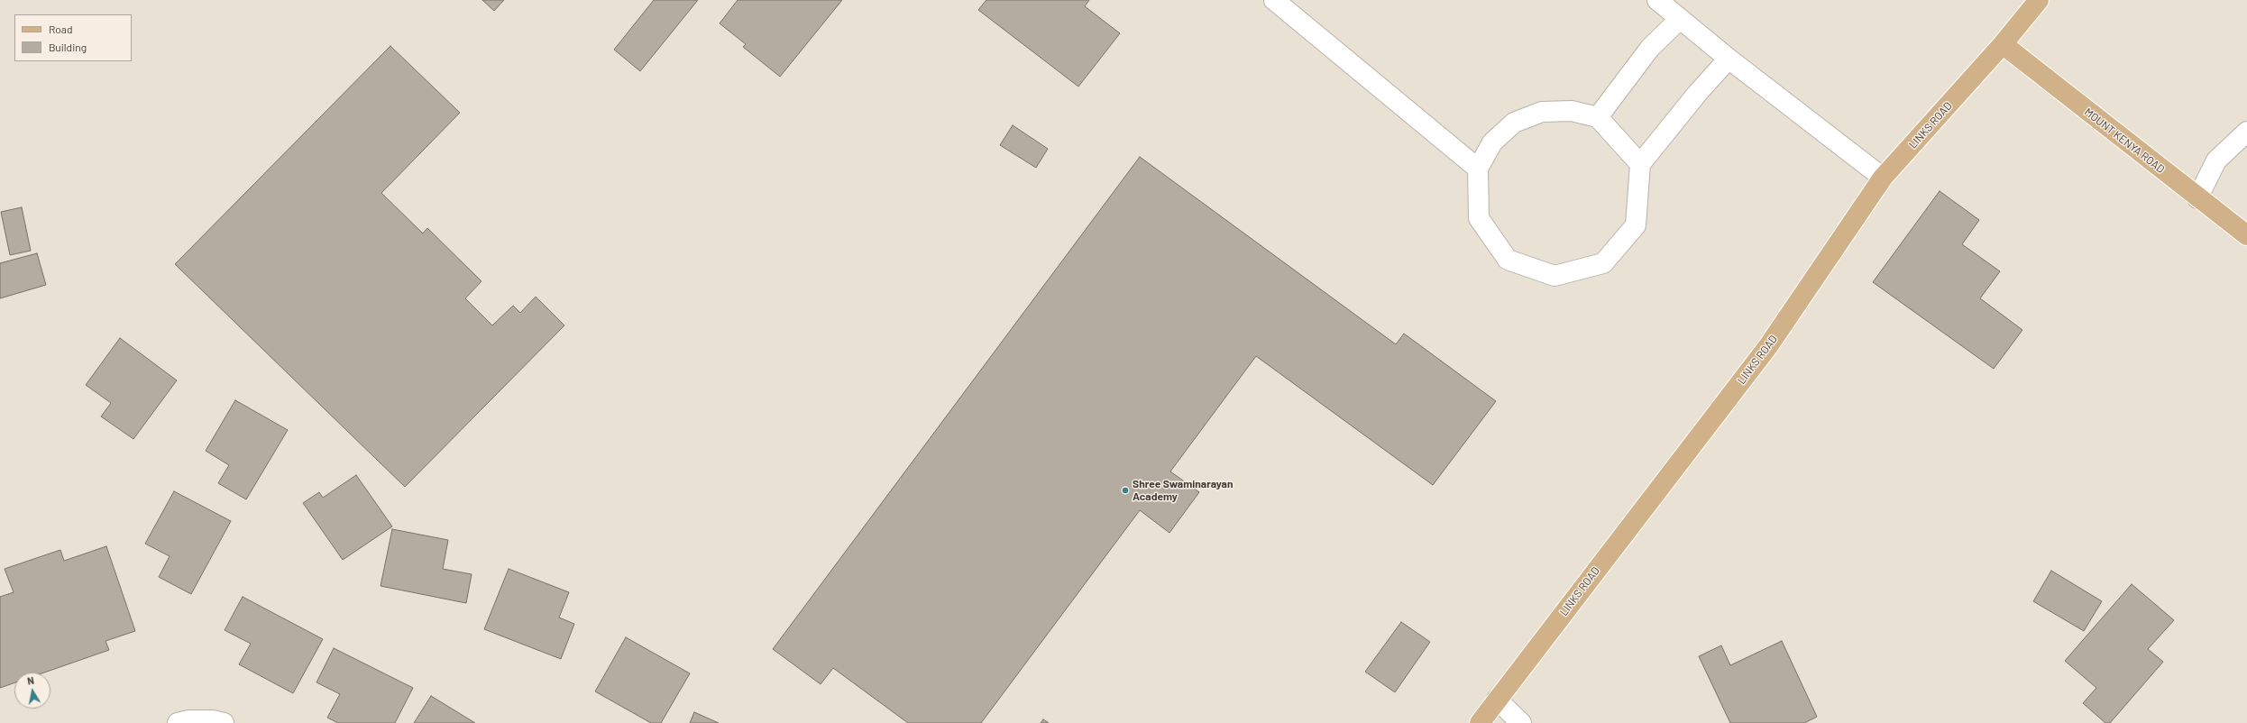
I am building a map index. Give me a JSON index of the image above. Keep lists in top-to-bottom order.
{
  "streets": {
    "main road": ["LINKS ROAD", "MOUNT KENYA ROAD"]
  },
  "crossings": [
    ["LINKS ROAD", "MOUNT KENYA ROAD"]
  ],
  "places": ["Shree Swaminarayan Academy"],
  "legend": ["Road", "Building"],
  "north": "top"
}
